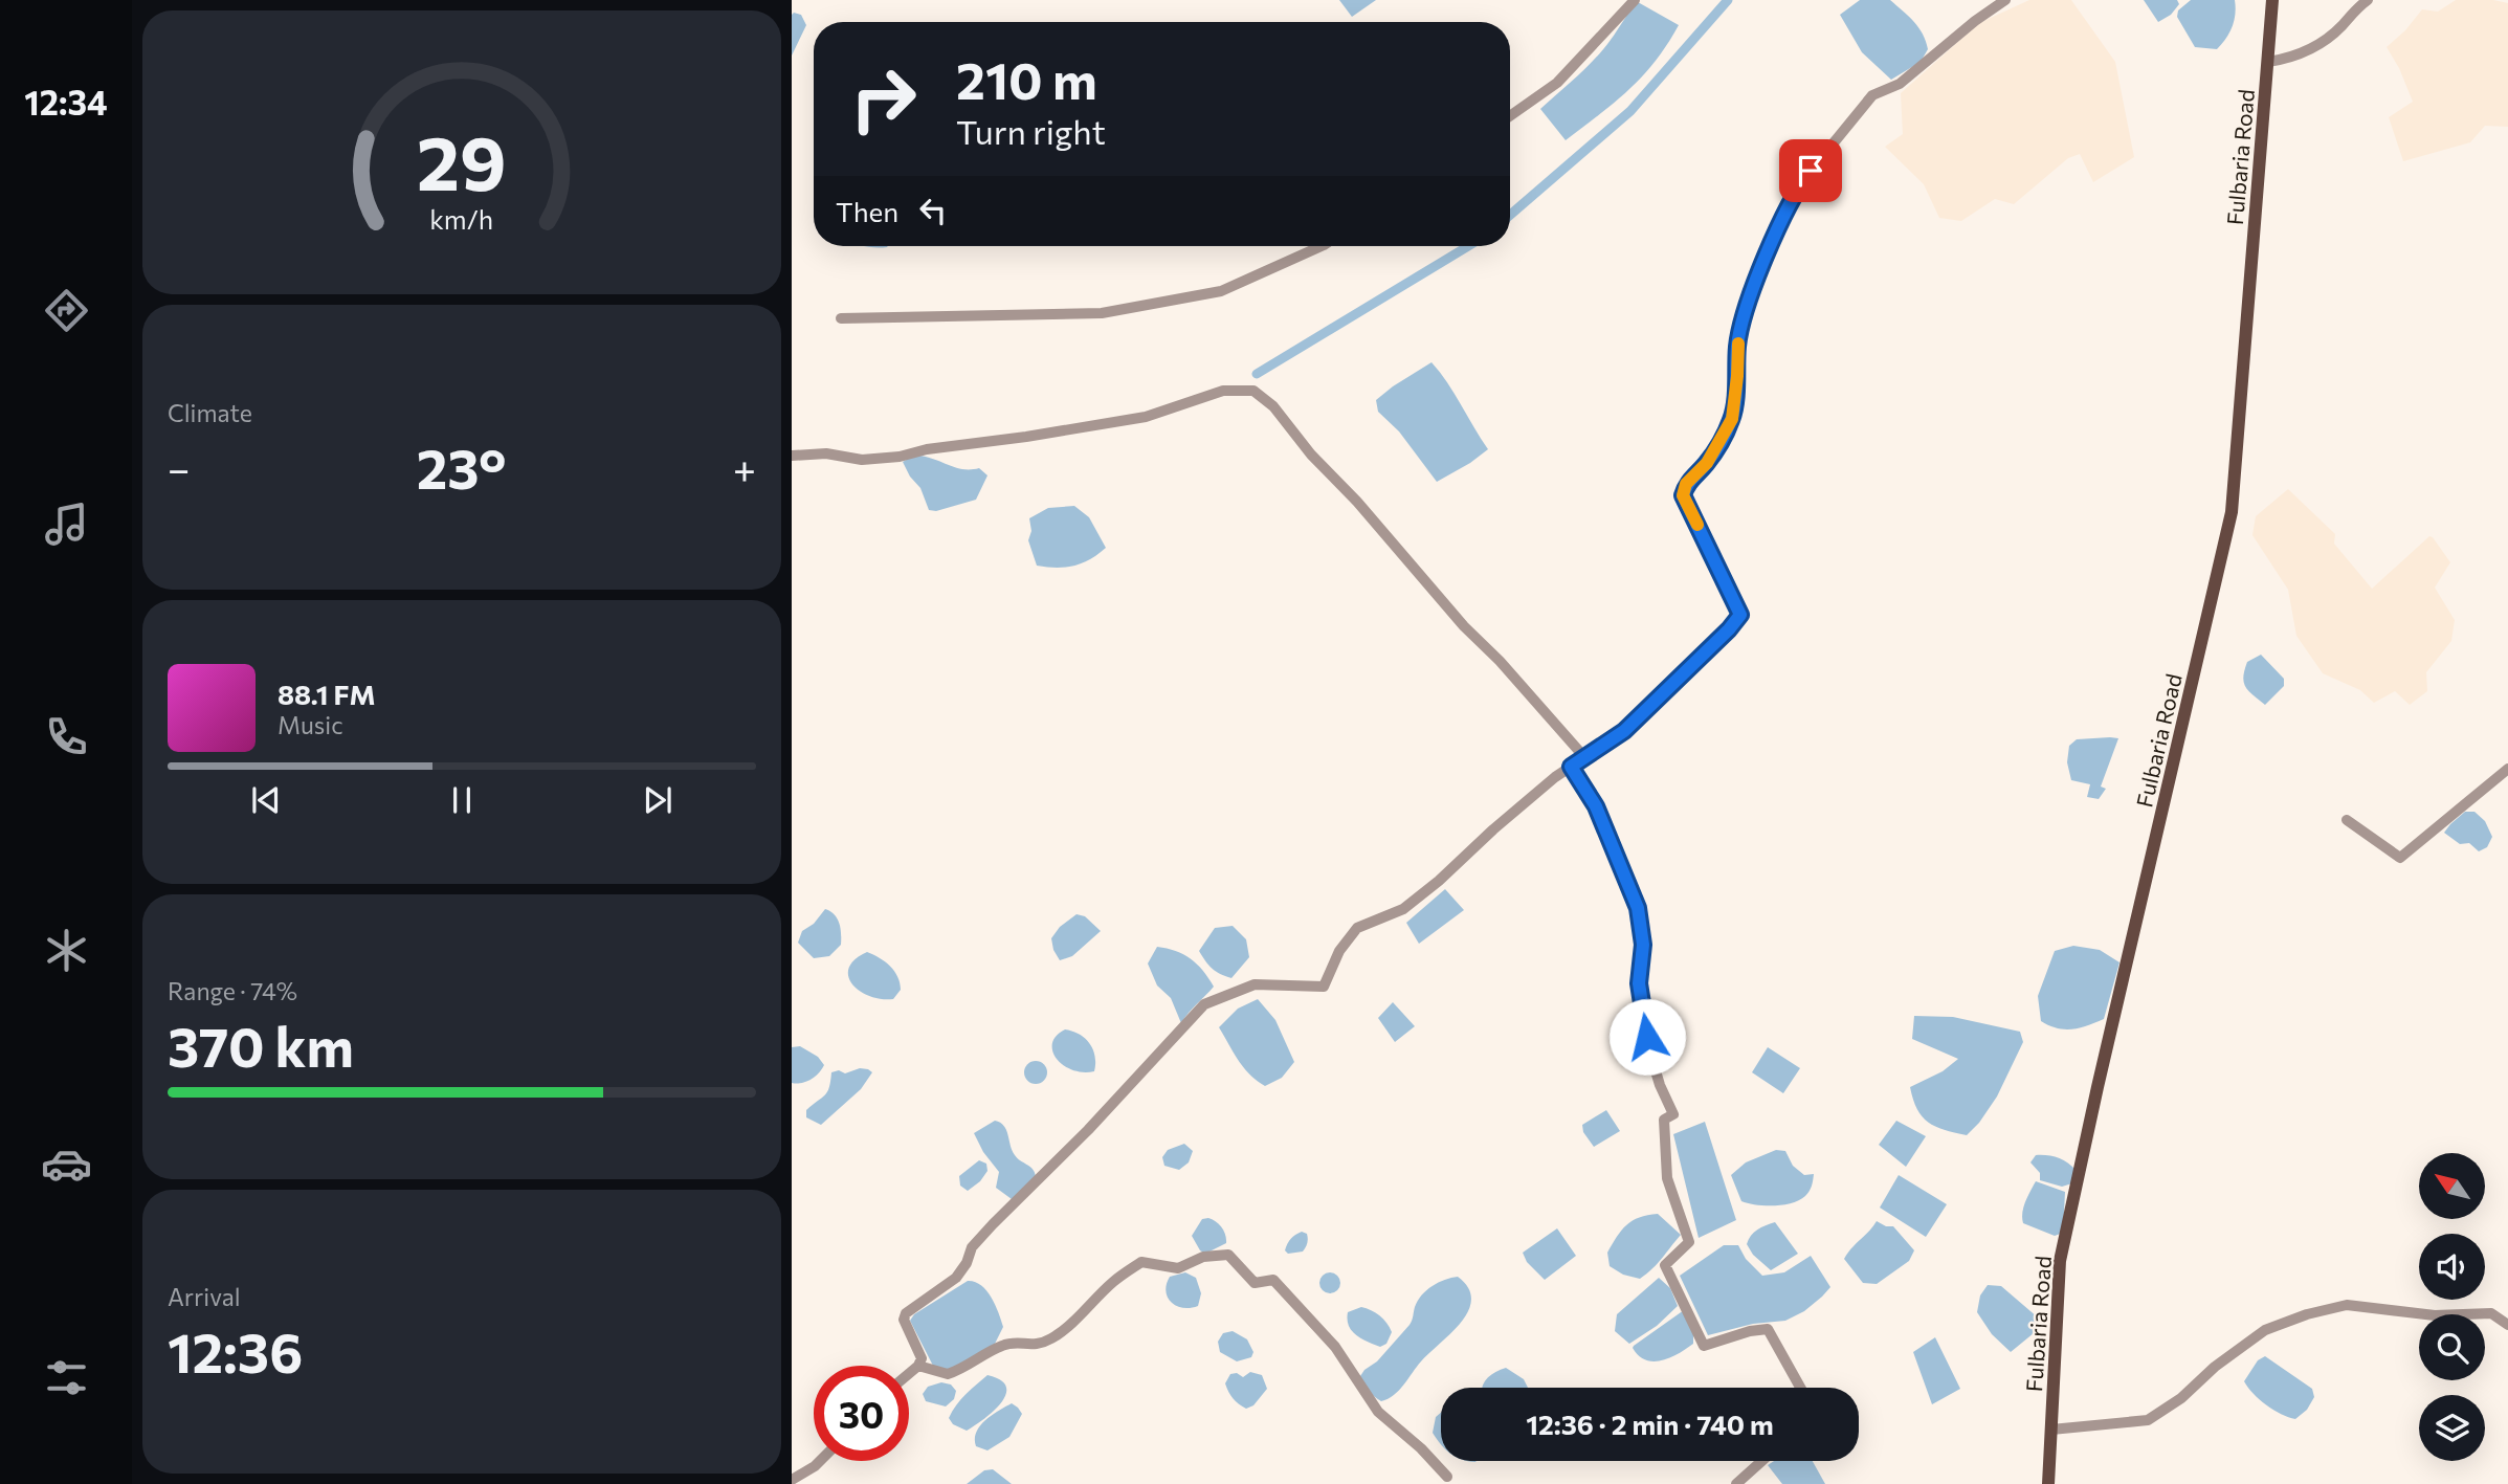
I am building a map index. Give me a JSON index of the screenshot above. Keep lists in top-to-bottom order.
{
  "streets": {
    "main road": ["Fulbaria Road"]
  },
  "north": "top left",
  "page": {
    "tabs": "12:34",
    "turn": ["210 m", "Turn right"],
    "then": "Then",
    "tile": [
      "Climate",
      ["Range · 74%", "370 km"],
      ["Arrival", "12:36"]
    ],
    "heat": ["−", "23°", "+"],
    "song": ["88.1 FM", "Music"],
    "limit": "30",
    "trip": "12:36 · 2 min · 740 m",
    "gauge": ["29", "km/h"]
  }
}
